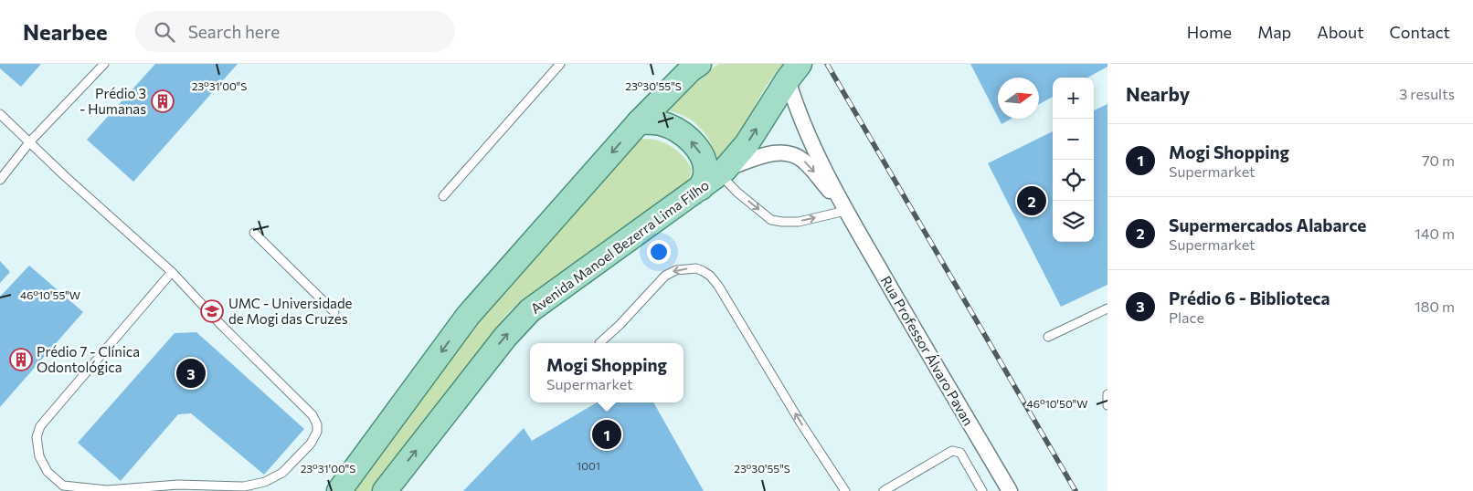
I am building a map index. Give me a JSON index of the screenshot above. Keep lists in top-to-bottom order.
{
  "streets": {
    "main road": ["Avenida Manoel Bezerra Lima Filho"],
    "street": ["Rua Professor Álvaro Pavan"]
  },
  "crossings": [
    ["Avenida Manoel Bezerra Lima Filho", "Rua Professor Álvaro Pavan"]
  ],
  "places": {
    "building": ["Prédio 3 - Humanas", "Prédio 7 - Clínica Odontológica"],
    "school or university": ["UMC - Universidade de Mogi das Cruzes"]
  },
  "house_numbers": ["1001"],
  "north": "right",
  "page": {
    "header": "Nearbee",
    "search": "Search here",
    "nav": [
      "Home",
      "Map",
      "About",
      "Contact"
    ],
    "heading": ["Nearby", "3 results"],
    "map_buttons": ["+", "−"],
    "list": [
      {
        "mark": "1",
        "name": "Mogi Shopping",
        "note": "Supermarket",
        "value": "70 m"
      },
      {
        "mark": "2",
        "name": "Supermercados Alabarce",
        "note": "Supermarket",
        "value": "140 m"
      },
      {
        "mark": "3",
        "name": "Prédio 6 - Biblioteca",
        "note": "Place",
        "value": "180 m"
      }
    ],
    "pins": ["2", "3", "1"],
    "popup": ["Mogi Shopping", "Supermarket"]
  },
  "coordinates": [
    "23°31'00\"S",
    "23°30'55\"S",
    "46°10'55\"W",
    "46°10'50\"W"
  ]
}
